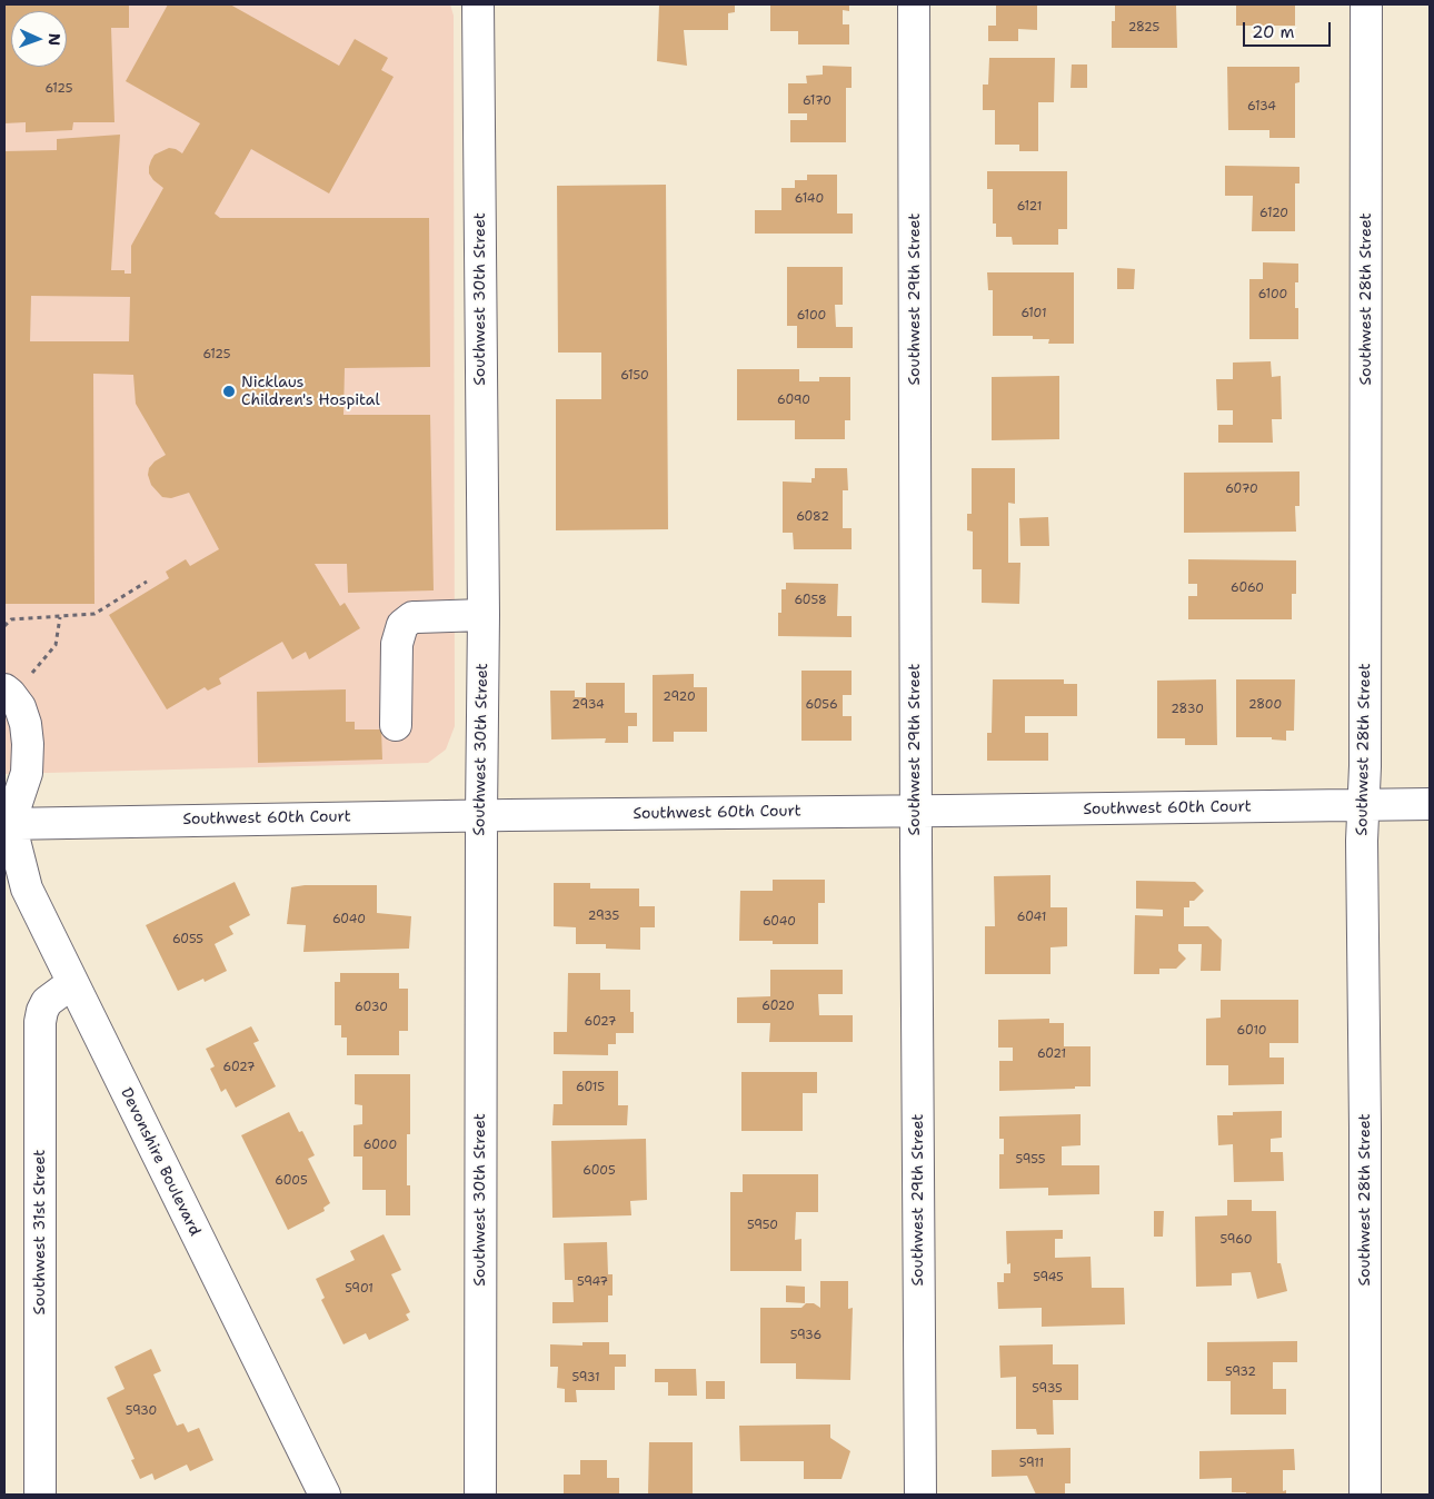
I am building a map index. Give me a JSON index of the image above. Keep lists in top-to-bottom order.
{
  "streets": {
    "street": [
      "Southwest 30th Street",
      "Southwest 29th Street",
      "Southwest 28th Street",
      "Southwest 60th Court",
      "Devonshire Boulevard",
      "Southwest 31st Street"
    ]
  },
  "crossings": [
    ["Southwest 30th Street", "Southwest 60th Court"],
    ["Southwest 29th Street", "Southwest 60th Court"],
    ["Southwest 28th Street", "Southwest 60th Court"],
    ["Southwest 60th Court", "Devonshire Boulevard"],
    ["Devonshire Boulevard", "Southwest 31st Street"]
  ],
  "places": ["Nicklaus Children's Hospital"],
  "house_numbers": [
    "2825",
    "6125",
    "6170",
    "6134",
    "6140",
    "6121",
    "6120",
    "6100",
    "6101",
    "6100",
    "6125",
    "6150",
    "6090",
    "6070",
    "6082",
    "6060",
    "6058",
    "2920",
    "2934",
    "6056",
    "2800",
    "2830",
    "2935",
    "6041",
    "6040",
    "6040",
    "6055",
    "6020",
    "6030",
    "6027",
    "6010",
    "6021",
    "6027",
    "6015",
    "6000",
    "5955",
    "6005",
    "6005",
    "5950",
    "5960",
    "5945",
    "5947",
    "5901",
    "5936",
    "5932",
    "5931",
    "5935",
    "5930",
    "5911"
  ],
  "scale_bar": "20 m",
  "north": "right"
}
